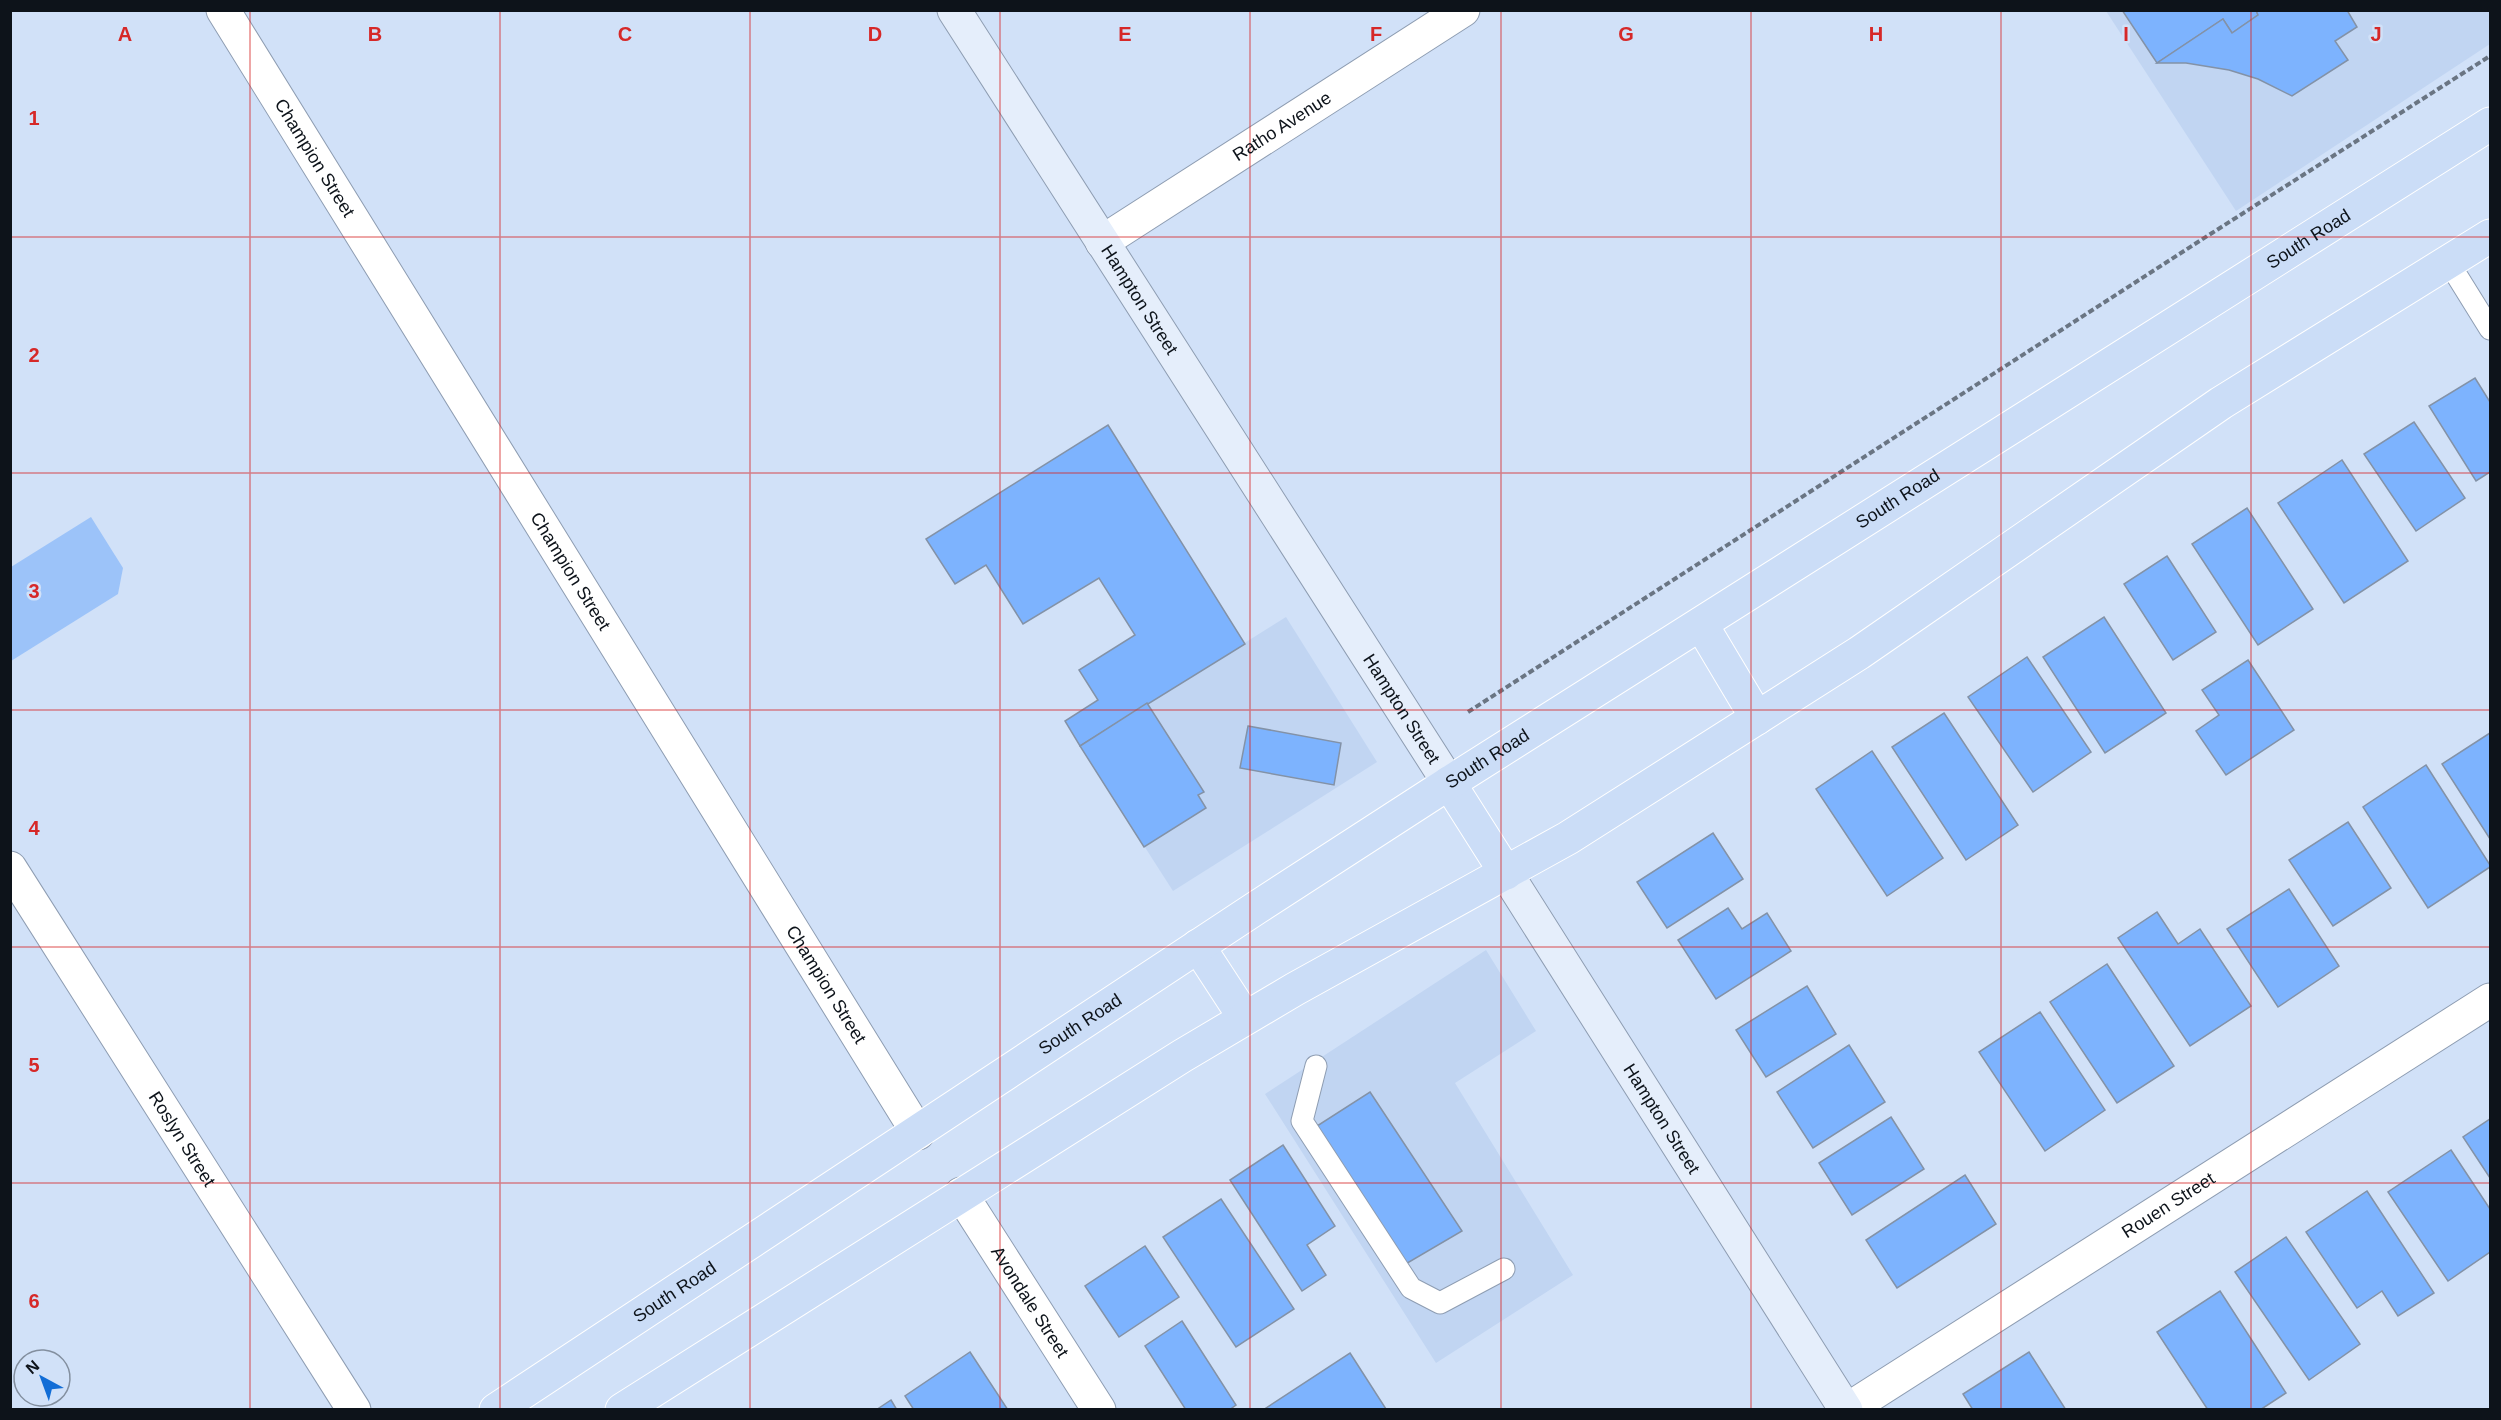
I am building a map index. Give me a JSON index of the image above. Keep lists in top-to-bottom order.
{
  "streets": {
    "main road": ["South Road", "Hampton Street"],
    "street": [
      "Ratho Avenue",
      "Champion Street",
      "Roslyn Street",
      "Rouen Street",
      "Avondale Street"
    ]
  },
  "crossings": [
    ["Ratho Avenue", "Hampton Street"],
    ["Champion Street", "South Road"],
    ["South Road", "Hampton Street"],
    ["Hampton Street", "Rouen Street"]
  ],
  "north": "top left",
  "grid": {
    "columns": [
      "A",
      "B",
      "C",
      "D",
      "E",
      "F",
      "G",
      "H",
      "I",
      "J"
    ],
    "rows": [
      "1",
      "2",
      "3",
      "4",
      "5",
      "6"
    ]
  }
}
